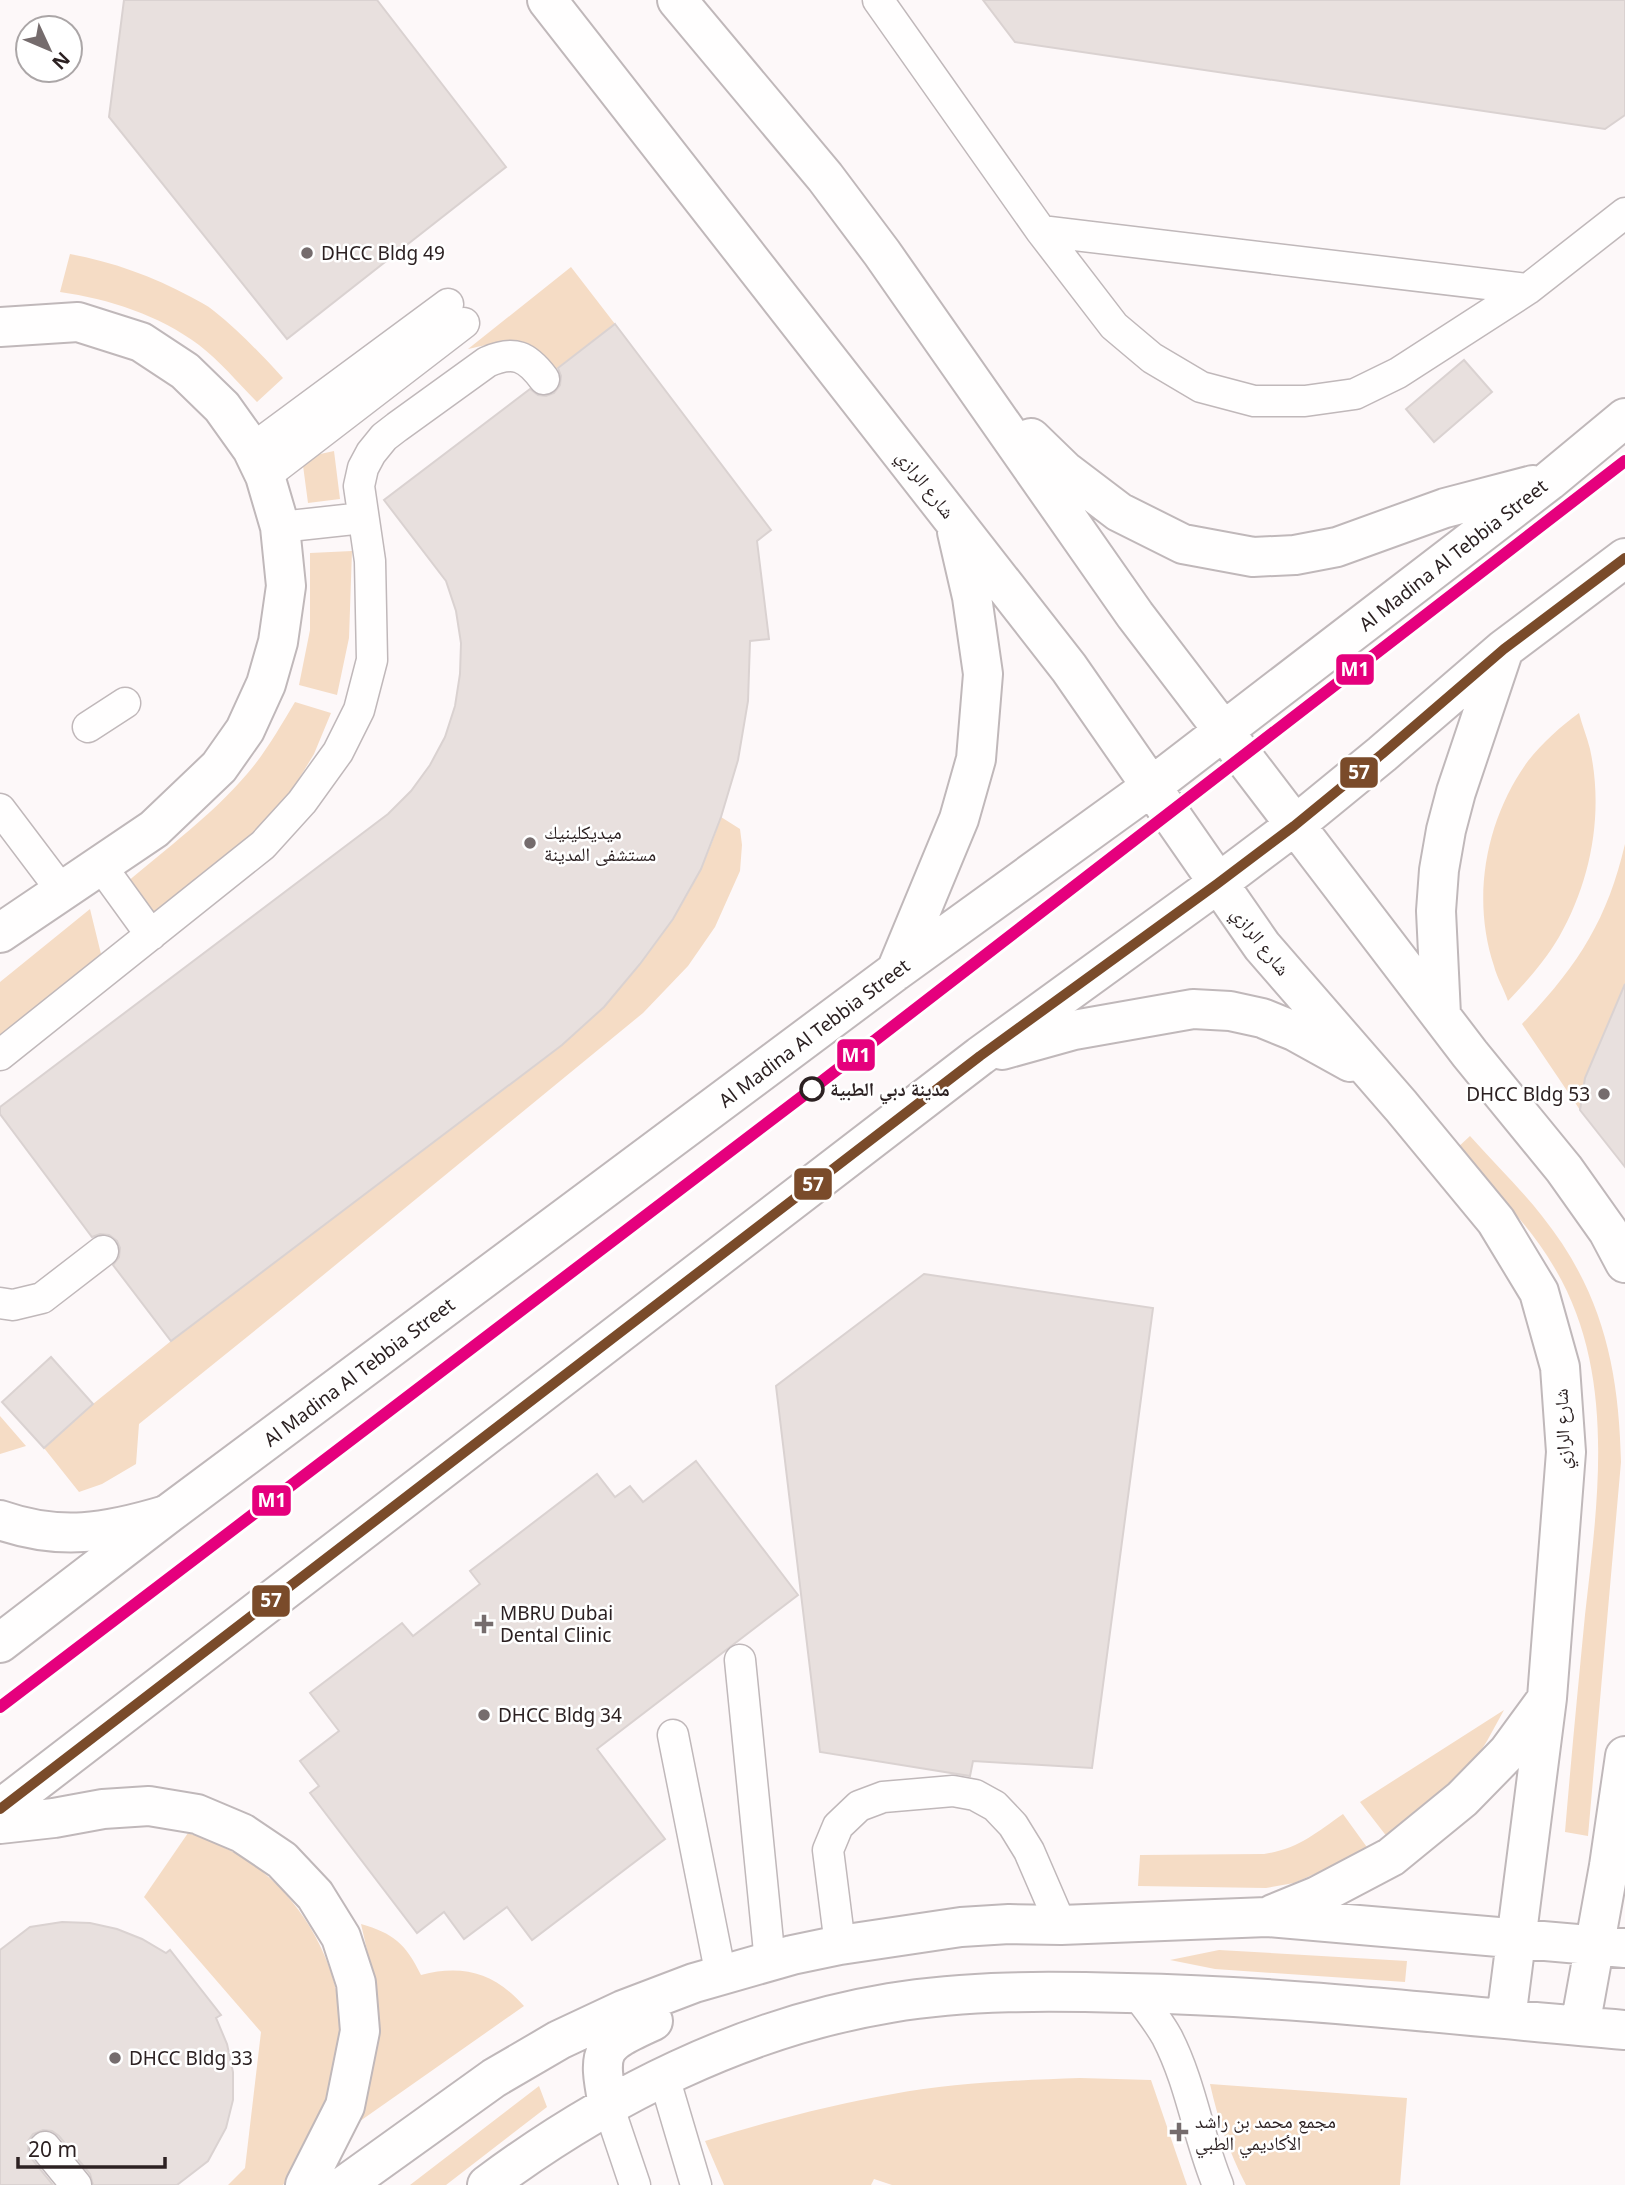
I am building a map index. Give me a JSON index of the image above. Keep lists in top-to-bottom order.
{
  "streets": {
    "street": ["شارع الرازي", "Al Madina Al Tebbia Street"]
  },
  "crossings": [
    ["شارع الرازي", "Al Madina Al Tebbia Street"]
  ],
  "places": {
    "other": [
      "DHCC Bldg 49",
      "ميديكلينيك مستشفى المدينة",
      "مدينة دبي الطبية",
      "DHCC Bldg 53",
      "DHCC Bldg 34",
      "DHCC Bldg 33"
    ],
    "health": ["MBRU Dubai Dental Clinic", "مجمع محمد بن راشد الأكاديمي الطبي"]
  },
  "lines": ["transit line M1", "transit line 57"],
  "scale_bar": "20 m",
  "north": "bottom right"
}
